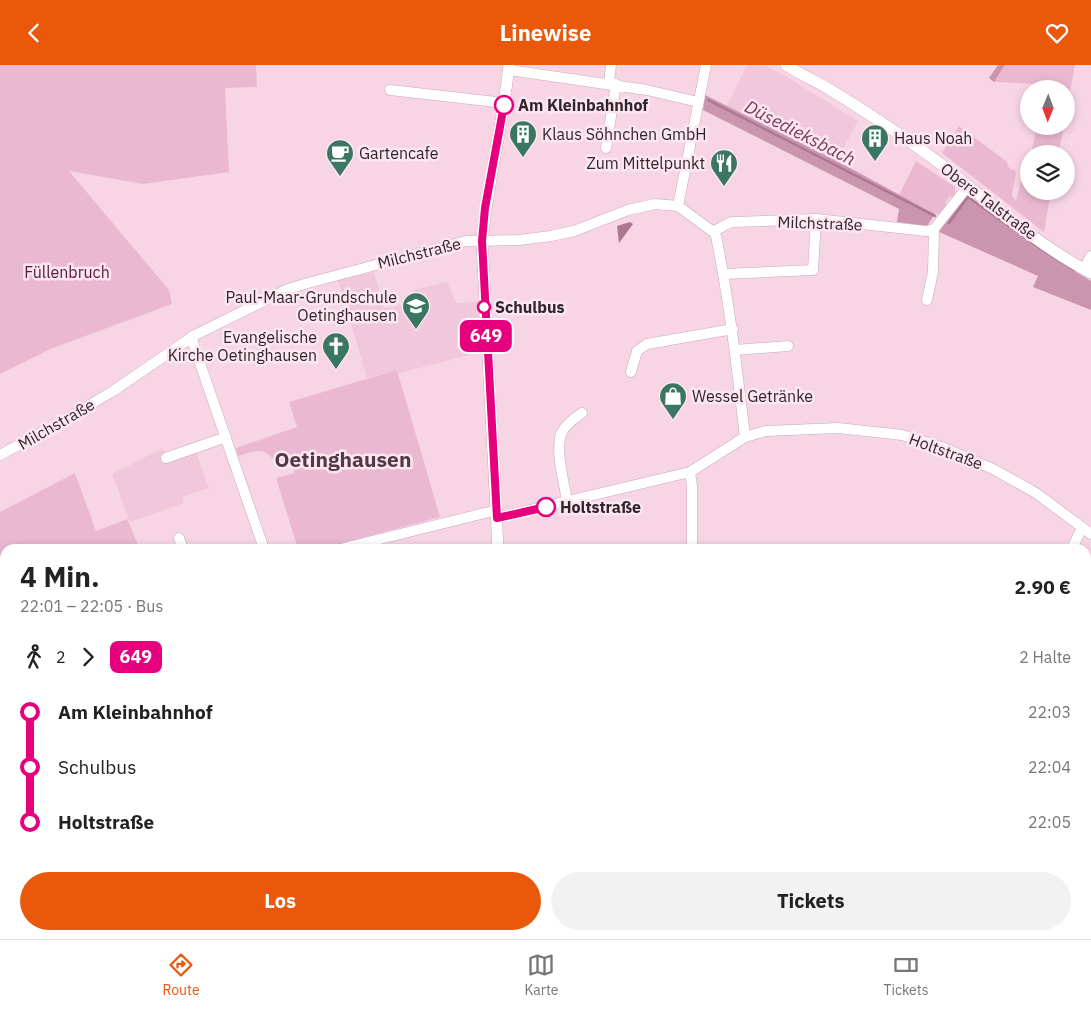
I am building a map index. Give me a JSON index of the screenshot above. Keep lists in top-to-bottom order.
{
  "streets": {
    "street": ["Obere Talstraße", "Milchstraße", "Holtstraße"]
  },
  "districts": ["Oetinghausen"],
  "water": ["Düsedieksbach"],
  "parks": ["Füllenbruch"],
  "places": {
    "other": ["Am Kleinbahnhof", "Schulbus", "Holtstraße"],
    "building": ["Klaus Söhnchen GmbH", "Haus Noah"],
    "cafe": ["Gartencafe"],
    "restaurant": ["Zum Mittelpunkt"],
    "school or university": ["Paul-Maar-Grundschule Oetinghausen"],
    "church": ["Evangelische Kirche Oetinghausen"],
    "shop": ["Wessel Getränke"]
  },
  "lines": ["bus line 649"],
  "north": "bottom",
  "page": {
    "header": "Linewise",
    "on_map": "649",
    "heading": ["4 Min.", "22:01 – 22:05 · Bus", "2.90 €"],
    "legs": ["2", "649", "2 Halte"],
    "list": [
      {
        "name": "Am Kleinbahnhof",
        "value": "22:03"
      },
      {
        "name": "Schulbus",
        "value": "22:04"
      },
      {
        "name": "Holtstraße",
        "value": "22:05"
      }
    ],
    "buttons": ["Los", "Tickets"],
    "tabs": ["Route", "Karte", "Tickets"]
  }
}
